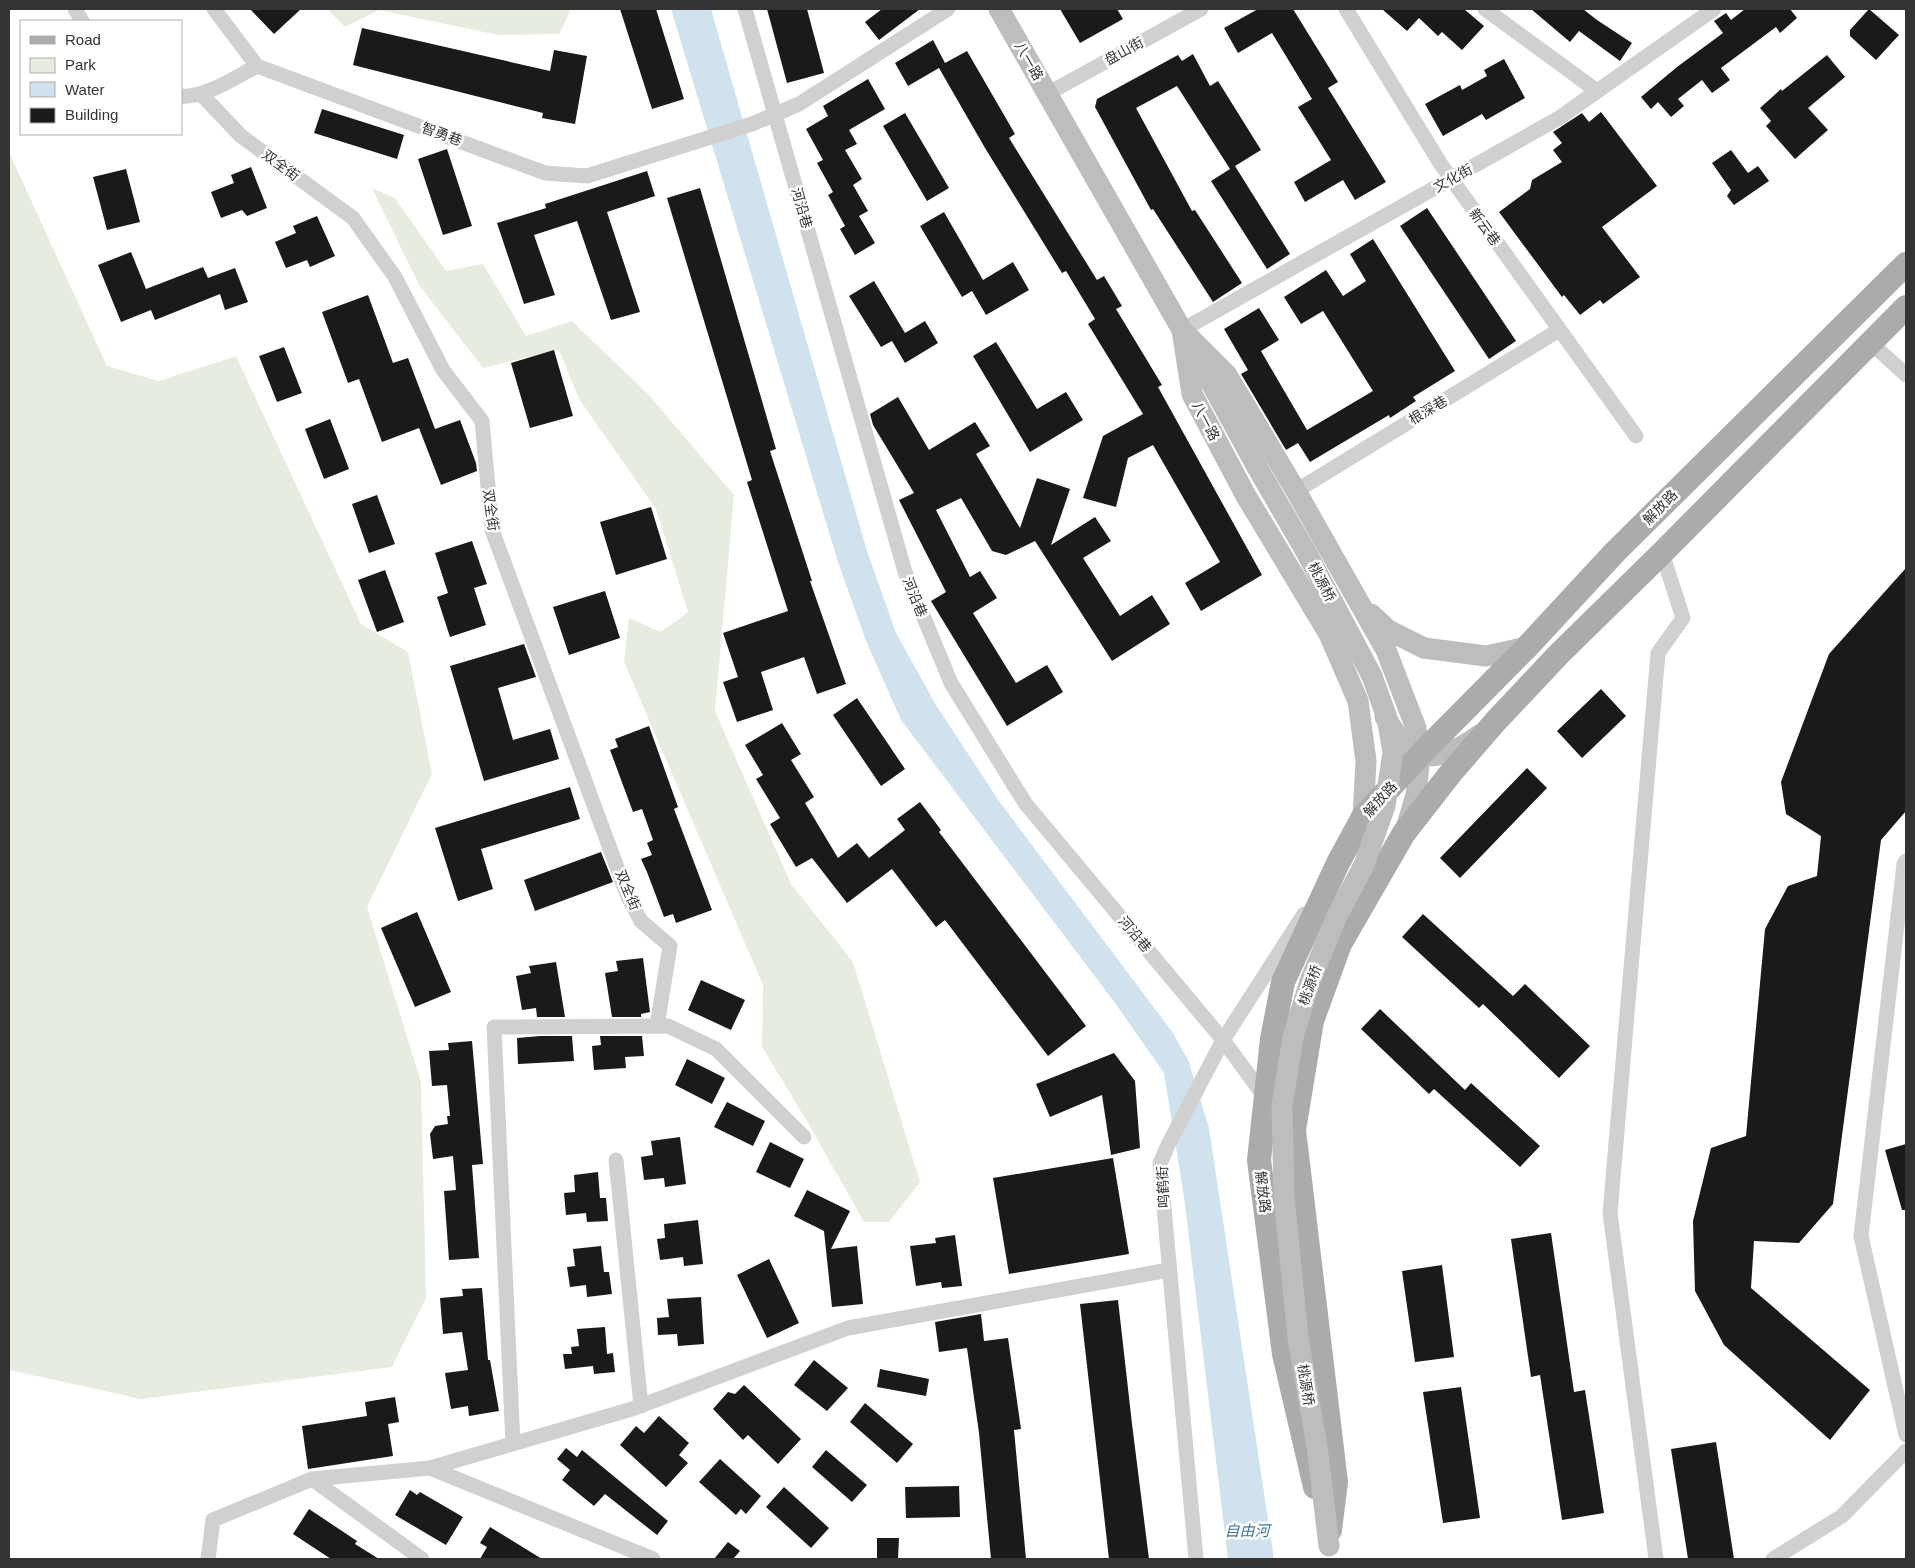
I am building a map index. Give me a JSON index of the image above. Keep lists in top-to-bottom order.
{
  "streets": {
    "main road": ["八一路", "解放路", "桃源桥"],
    "street": [
      "盘山街",
      "智勇巷",
      "双全街",
      "文化街",
      "河沿巷",
      "新云巷",
      "根深巷",
      "鸣鹤街"
    ]
  },
  "crossings": [
    ["盘山街", "八一路"],
    ["八一路", "文化街"],
    ["八一路", "解放路"],
    ["八一路", "桃源桥"],
    ["智勇巷", "河沿巷"],
    ["文化街", "新云巷"],
    ["文化街", "桃源桥"],
    ["河沿巷", "解放路"],
    ["河沿巷", "鸣鹤街"],
    ["新云巷", "根深巷"],
    ["解放路", "桃源桥"],
    ["解放路", "鸣鹤街"]
  ],
  "water": ["自由河"],
  "legend": [
    "Road",
    "Park",
    "Water",
    "Building"
  ]
}
